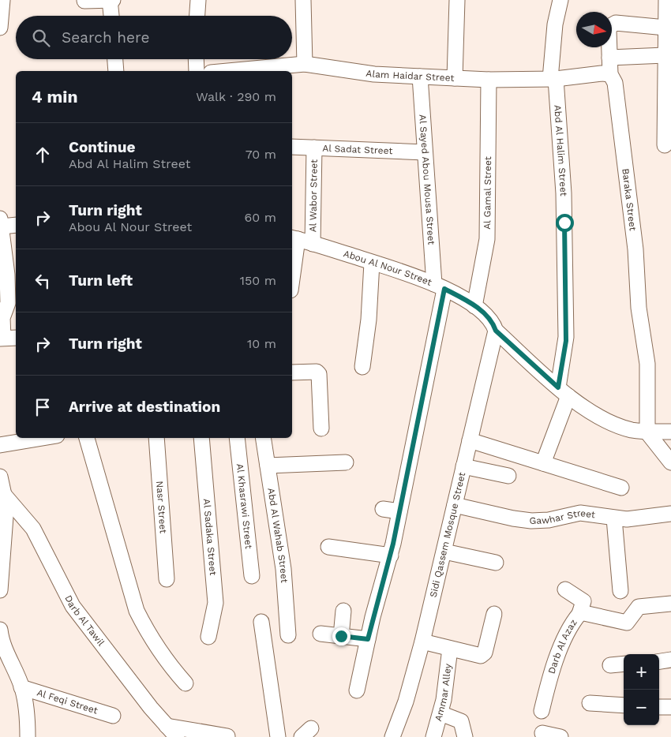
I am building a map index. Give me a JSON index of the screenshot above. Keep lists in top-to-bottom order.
{
  "streets": {
    "street": [
      "Alam Haidar Street",
      "Al Sadat Street",
      "Abd Al Halim Street",
      "Al Sayed Abou Mousa Street",
      "Al Gamal Street",
      "Al Wabor Street",
      "Baraka Street",
      "Abou Al Nour Street",
      "Al Khasrawi Street",
      "Nasr Street",
      "Gawhar Street",
      "Abd Al Wahab Street",
      "Sidi Qassem Mosque Street",
      "Al Sadaka Street",
      "Darb Al Tawil",
      "Darb Al Azaz",
      "Ammar Alley",
      "Al Feqi Street"
    ]
  },
  "crossings": [
    ["Alam Haidar Street", "Abd Al Halim Street"],
    ["Alam Haidar Street", "Al Sayed Abou Mousa Street"],
    ["Alam Haidar Street", "Al Gamal Street"],
    ["Alam Haidar Street", "Baraka Street"],
    ["Al Sadat Street", "Al Sayed Abou Mousa Street"],
    ["Al Sadat Street", "Al Wabor Street"],
    ["Abd Al Halim Street", "Abou Al Nour Street"],
    ["Al Sayed Abou Mousa Street", "Abou Al Nour Street"],
    ["Al Gamal Street", "Abou Al Nour Street"],
    ["Al Wabor Street", "Abou Al Nour Street"],
    ["Baraka Street", "Abou Al Nour Street"],
    ["Abou Al Nour Street", "Sidi Qassem Mosque Street"],
    ["Gawhar Street", "Sidi Qassem Mosque Street"]
  ],
  "north": "right",
  "page": {
    "search": "Search here",
    "heading": ["4 min", "Walk · 290 m"],
    "list": [
      ["Continue", "Abd Al Halim Street", "70 m"],
      ["Turn right", "Abou Al Nour Street", "60 m"],
      ["Turn left", "150 m"],
      ["Turn right", "10 m"],
      "Arrive at destination"
    ],
    "map_buttons": ["+", "−"]
  }
}
